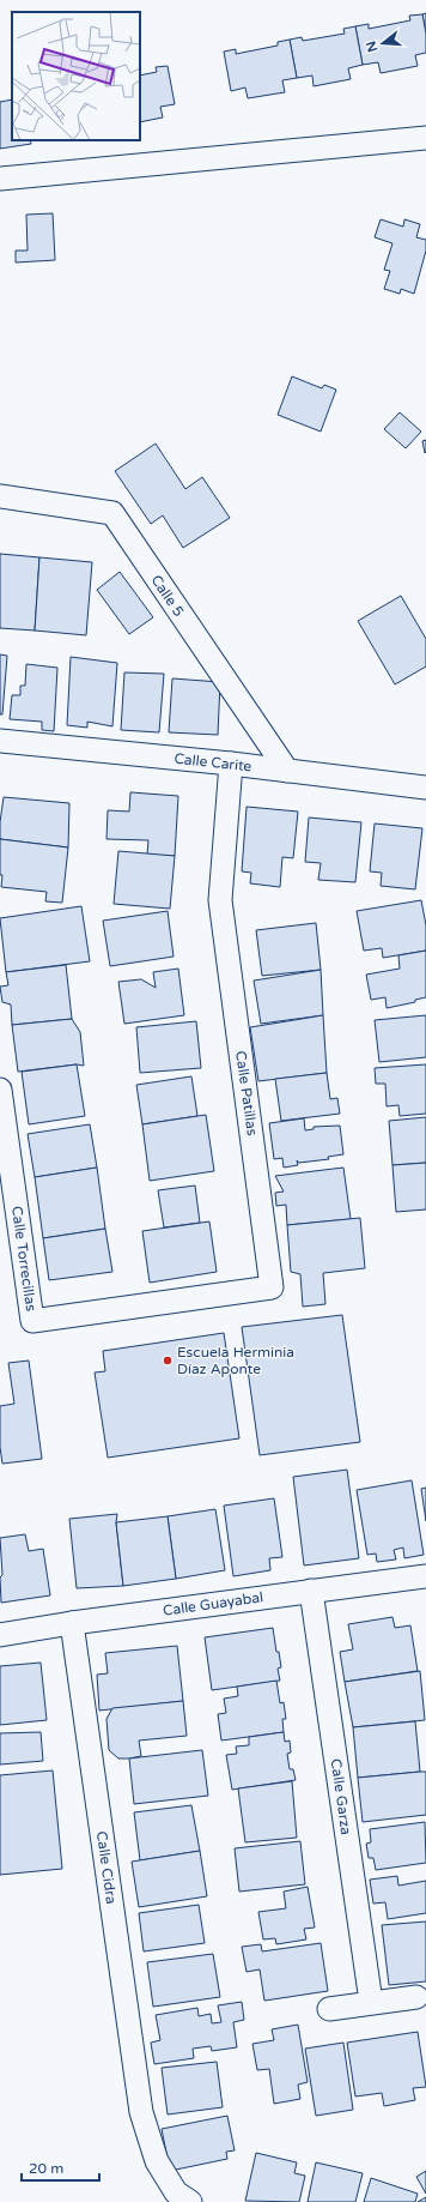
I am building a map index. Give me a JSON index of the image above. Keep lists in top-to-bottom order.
{
  "streets": {
    "street": [
      "Calle 5",
      "Calle Carite",
      "Calle Patillas",
      "Calle Torrecillas",
      "Calle Guayabal",
      "Calle Garza",
      "Calle Cidra"
    ]
  },
  "crossings": [
    ["Calle 5", "Calle Carite"],
    ["Calle Carite", "Calle Patillas"],
    ["Calle Patillas", "Calle Torrecillas"],
    ["Calle Guayabal", "Calle Garza"],
    ["Calle Guayabal", "Calle Cidra"]
  ],
  "places": ["Escuela Herminia Díaz Aponte"],
  "scale_bar": "20 m",
  "north": "left"
}
